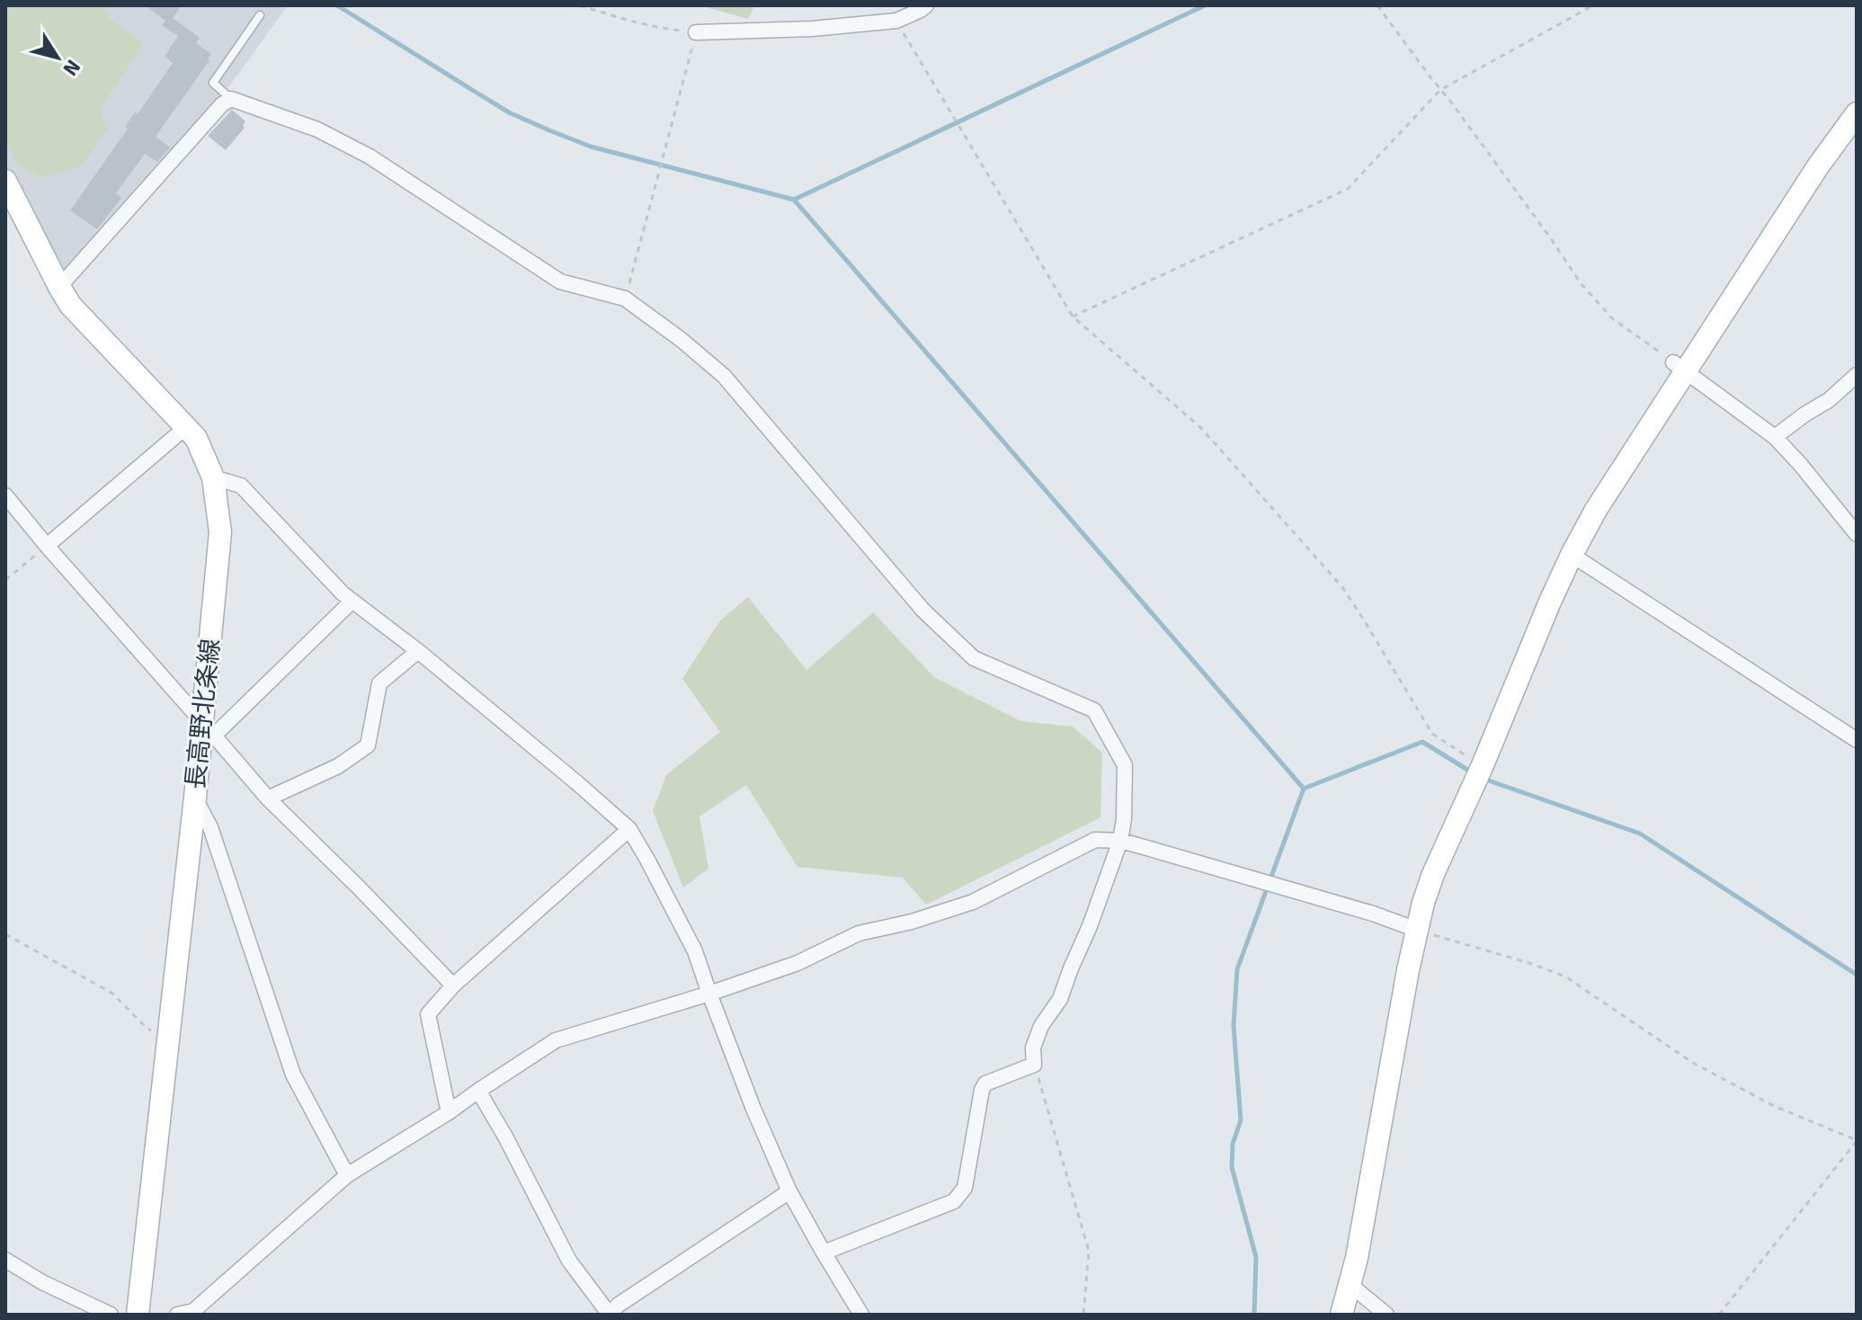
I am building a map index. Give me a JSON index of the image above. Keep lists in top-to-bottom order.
{
  "streets": {
    "street": ["長高野北条線"]
  },
  "north": "bottom right"
}
